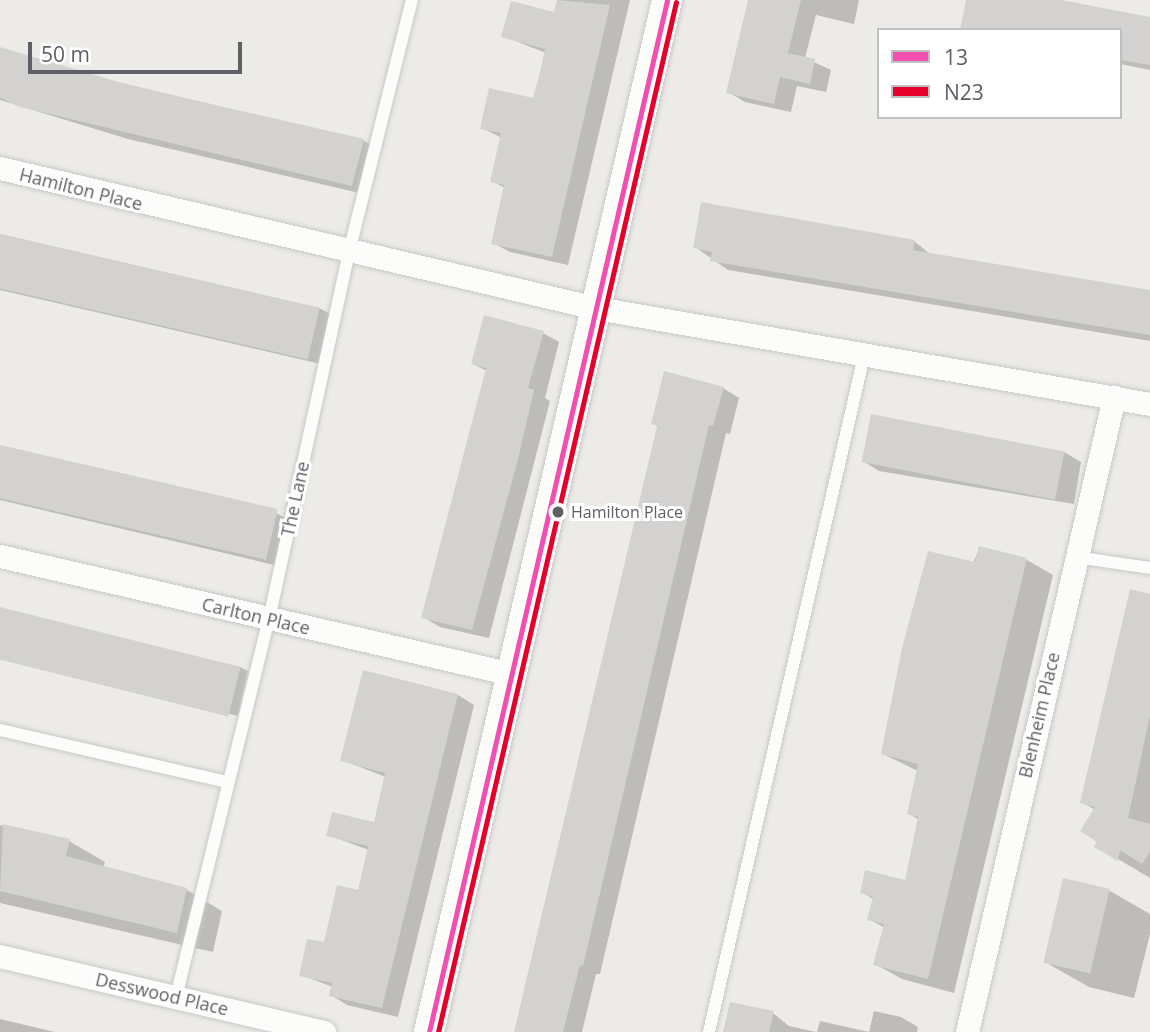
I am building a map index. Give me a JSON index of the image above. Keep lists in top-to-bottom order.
{
  "streets": {
    "street": [
      "Hamilton Place",
      "Carlton Place",
      "Blenheim Place",
      "Desswood Place"
    ],
    "lane": ["The Lane"]
  },
  "crossings": [
    ["Hamilton Place", "The Lane"],
    ["Hamilton Place", "Blenheim Place"],
    ["The Lane", "Carlton Place"],
    ["The Lane", "Desswood Place"]
  ],
  "places": ["Hamilton Place"],
  "lines": ["transit line 13", "transit line N23"],
  "legend": ["13", "N23"],
  "scale_bar": "50 m"
}
